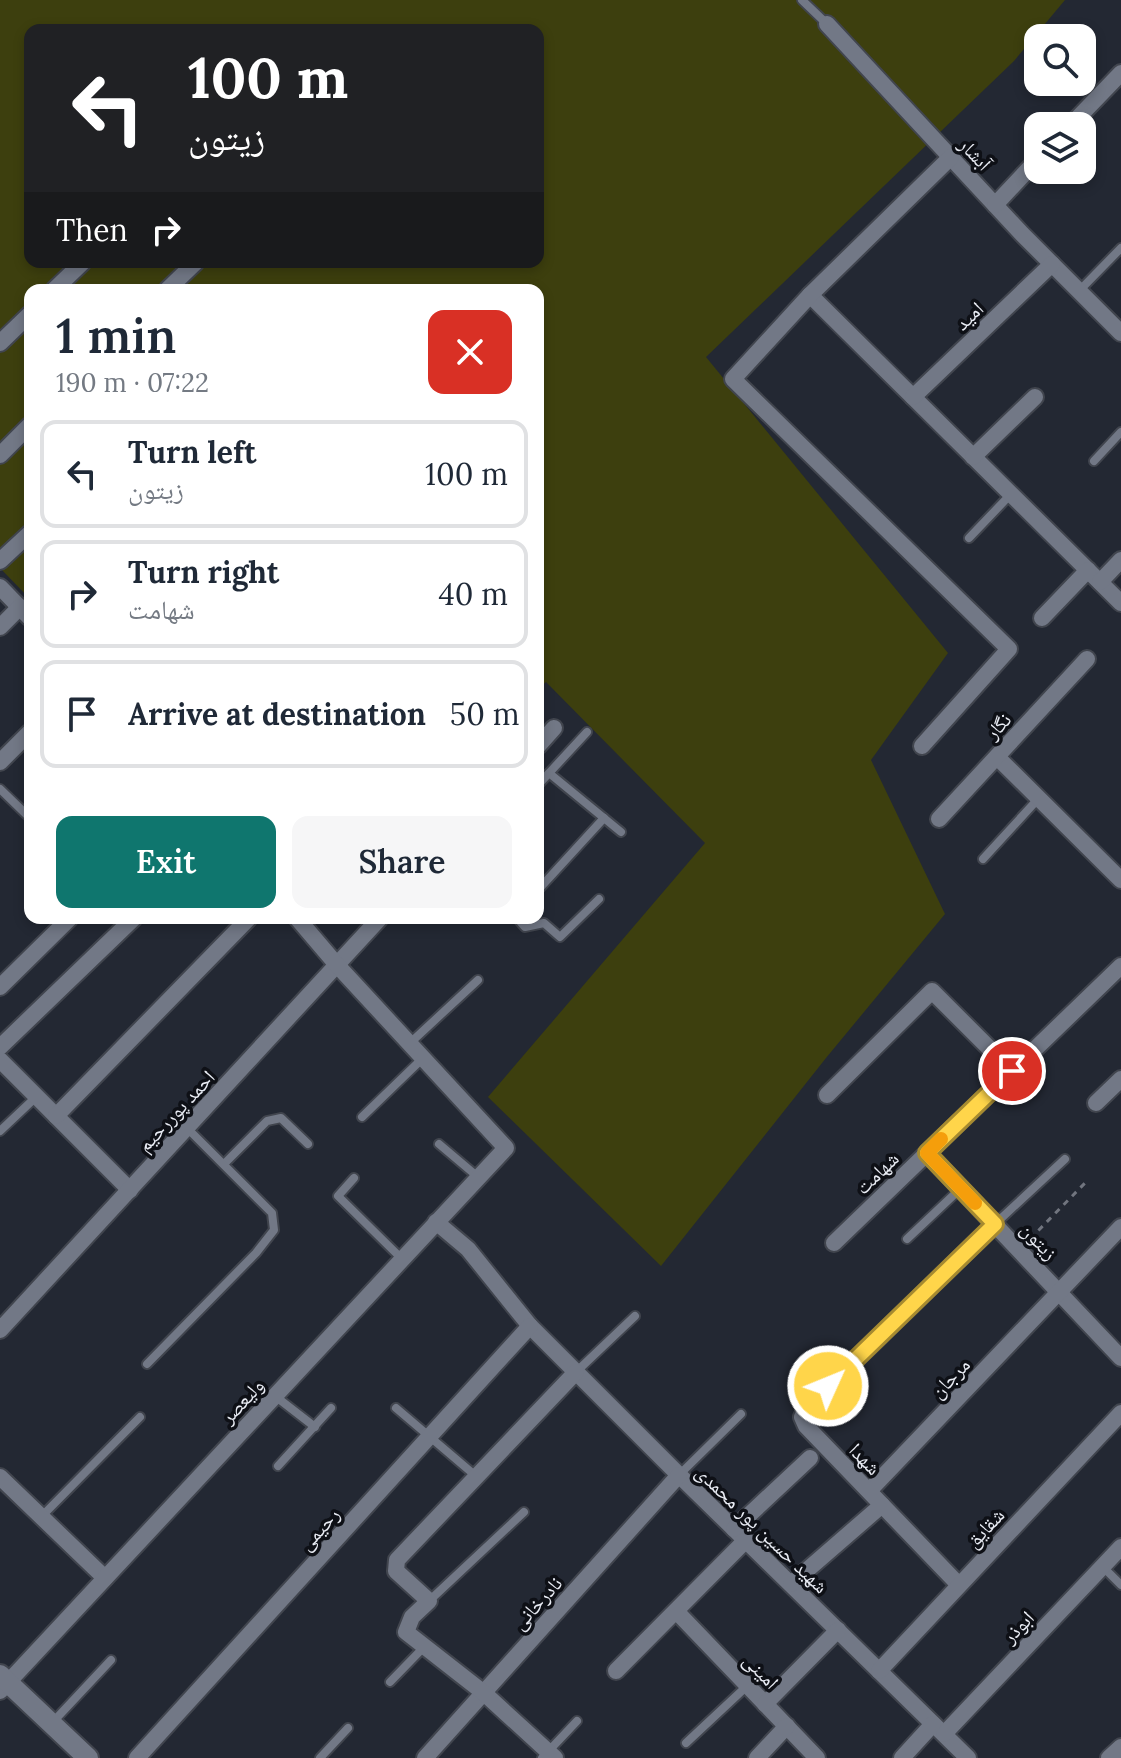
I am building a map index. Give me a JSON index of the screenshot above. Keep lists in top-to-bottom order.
{
  "streets": {
    "street": [
      "آبشار",
      "امید",
      "نگار",
      "احمد پوررحیم",
      "شهامت",
      "زیتون",
      "مرجان",
      "ولیعصر",
      "شهدا",
      "شقایق",
      "رحیمی",
      "شهید حسین پور محمدی",
      "نادرخانی",
      "ابوذر",
      "امینی"
    ]
  },
  "crossings": [
    ["آبشار", "امید"],
    ["شهامت", "زیتون"],
    ["زیتون", "مرجان"],
    ["زیتون", "شهدا"],
    ["مرجان", "شهدا"],
    ["ولیعصر", "شهید حسین پور محمدی"],
    ["شهدا", "شقایق"],
    ["شقایق", "شهید حسین پور محمدی"],
    ["رحیمی", "شهید حسین پور محمدی"],
    ["شهید حسین پور محمدی", "نادرخانی"],
    ["شهید حسین پور محمدی", "ابوذر"]
  ],
  "page": {
    "turn": ["100 m", "زیتون"],
    "then": "Then",
    "heading": ["1 min", "190 m · 07:22"],
    "list": [
      {
        "name": "Turn left",
        "note": "زیتون",
        "value": "100 m"
      },
      {
        "name": "Turn right",
        "note": "شهامت",
        "value": "40 m"
      },
      {
        "name": "Arrive at destination",
        "value": "50 m"
      }
    ],
    "buttons": ["Exit", "Share"]
  }
}
